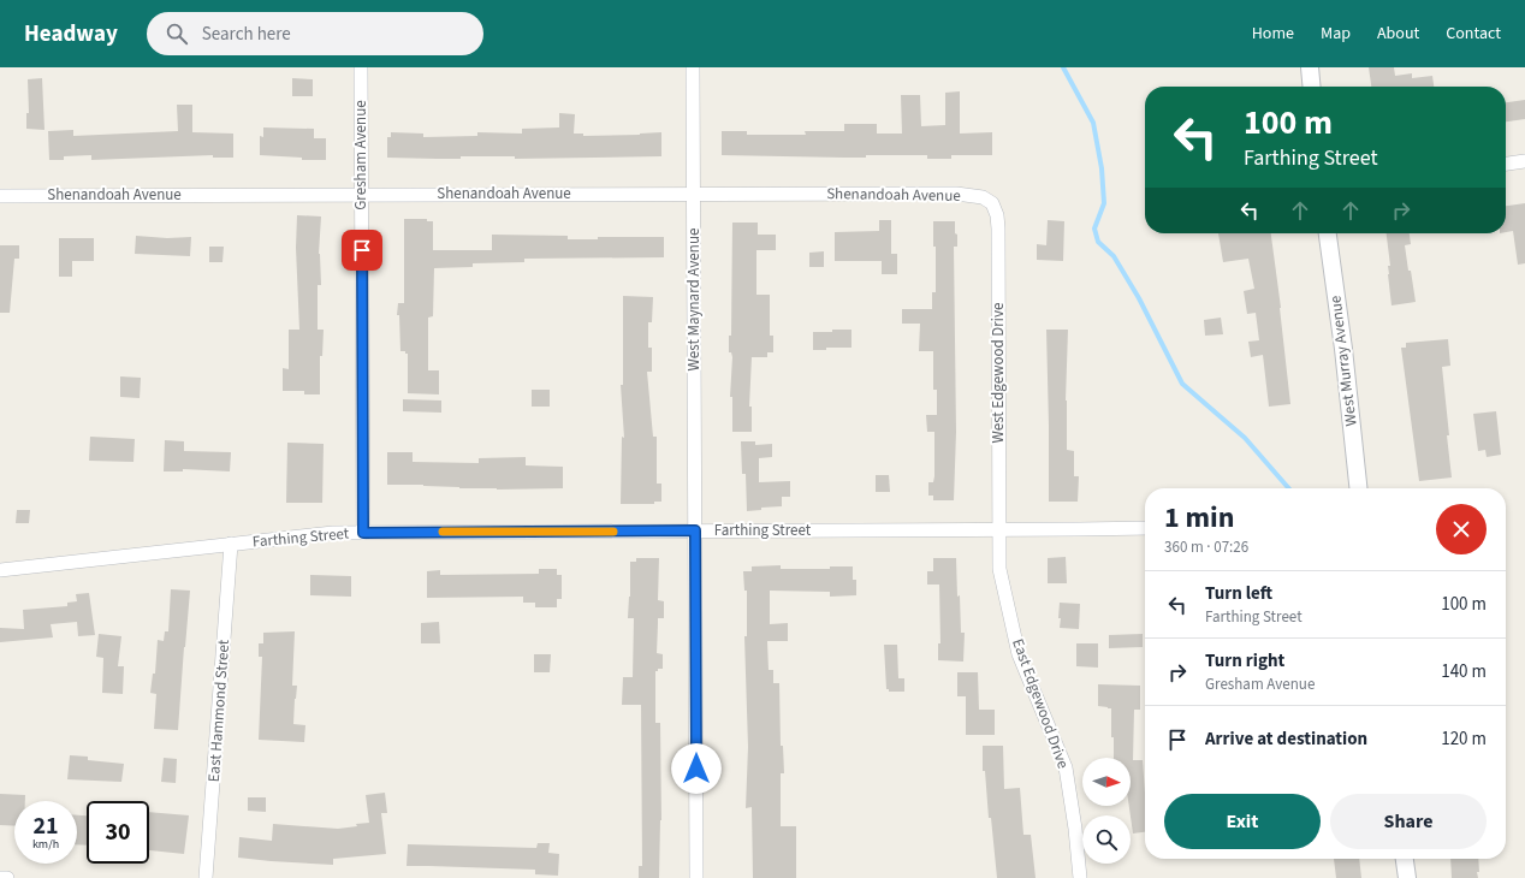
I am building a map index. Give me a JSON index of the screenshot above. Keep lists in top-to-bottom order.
{
  "streets": {
    "street": [
      "Gresham Avenue",
      "Shenandoah Avenue",
      "West Maynard Avenue",
      "West Murray Avenue",
      "West Edgewood Drive",
      "Farthing Street",
      "East Edgewood Drive",
      "East Hammond Street"
    ]
  },
  "crossings": [
    ["Gresham Avenue", "Shenandoah Avenue"],
    ["Gresham Avenue", "Farthing Street"],
    ["Shenandoah Avenue", "West Maynard Avenue"],
    ["Shenandoah Avenue", "West Edgewood Drive"],
    ["West Maynard Avenue", "Farthing Street"],
    ["West Edgewood Drive", "Farthing Street"],
    ["West Edgewood Drive", "East Edgewood Drive"],
    ["Farthing Street", "East Edgewood Drive"],
    ["Farthing Street", "East Hammond Street"]
  ],
  "north": "right",
  "page": {
    "header": "Headway",
    "search": "Search here",
    "nav": [
      "Home",
      "Map",
      "About",
      "Contact"
    ],
    "turn": ["100 m", "Farthing Street"],
    "heading": ["1 min", "360 m · 07:26"],
    "list": [
      {
        "name": "Turn left",
        "note": "Farthing Street",
        "value": "100 m"
      },
      {
        "name": "Turn right",
        "note": "Gresham Avenue",
        "value": "140 m"
      },
      {
        "name": "Arrive at destination",
        "value": "120 m"
      }
    ],
    "buttons": ["Exit", "Share"],
    "speed": "21 km/h",
    "limit": "30"
  }
}
